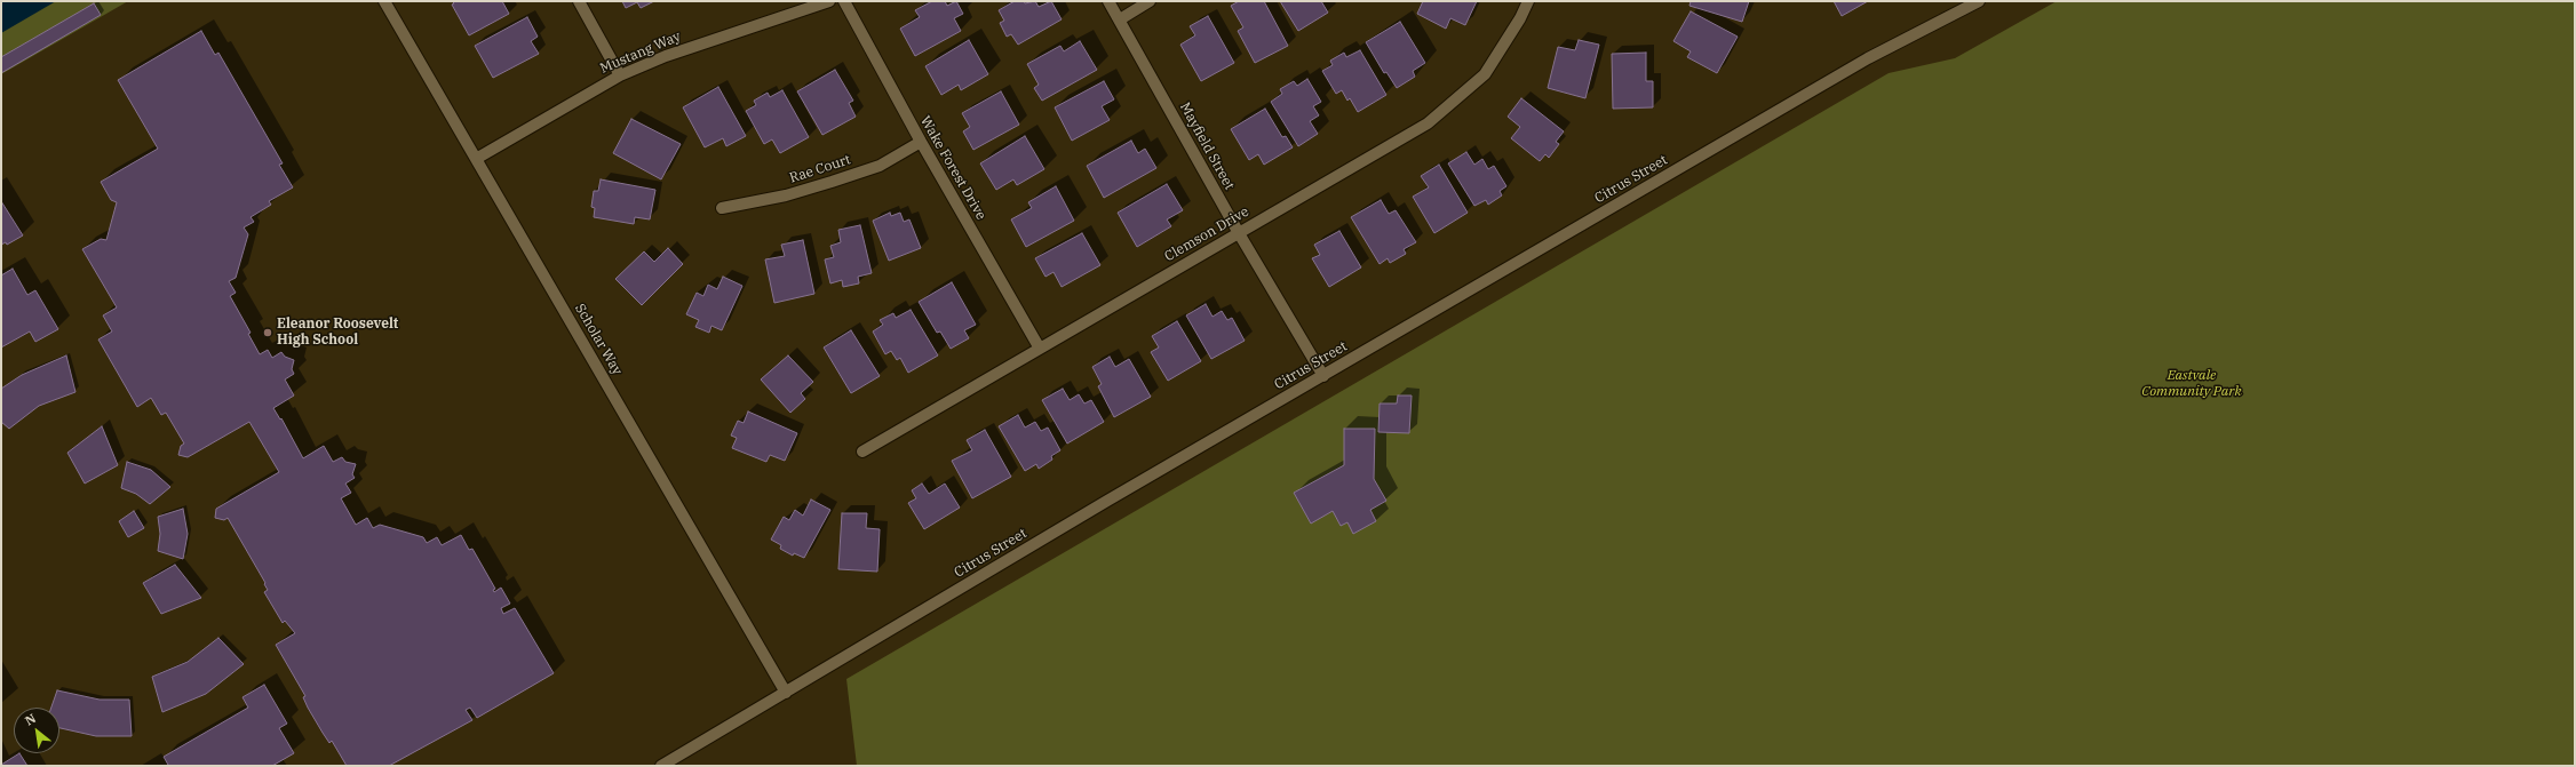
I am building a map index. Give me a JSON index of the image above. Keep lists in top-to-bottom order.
{
  "streets": {
    "street": [
      "Mustang Way",
      "Mayfield Street",
      "Wake Forest Drive",
      "Rae Court",
      "Citrus Street",
      "Clemson Drive",
      "Scholar Way"
    ]
  },
  "crossings": [
    ["Mustang Way", "Scholar Way"],
    ["Mayfield Street", "Citrus Street"],
    ["Mayfield Street", "Clemson Drive"],
    ["Wake Forest Drive", "Rae Court"],
    ["Wake Forest Drive", "Clemson Drive"],
    ["Citrus Street", "Scholar Way"]
  ],
  "parks": ["Eastvale Community Park"],
  "places": ["Eleanor Roosevelt High School"],
  "north": "top left"
}
